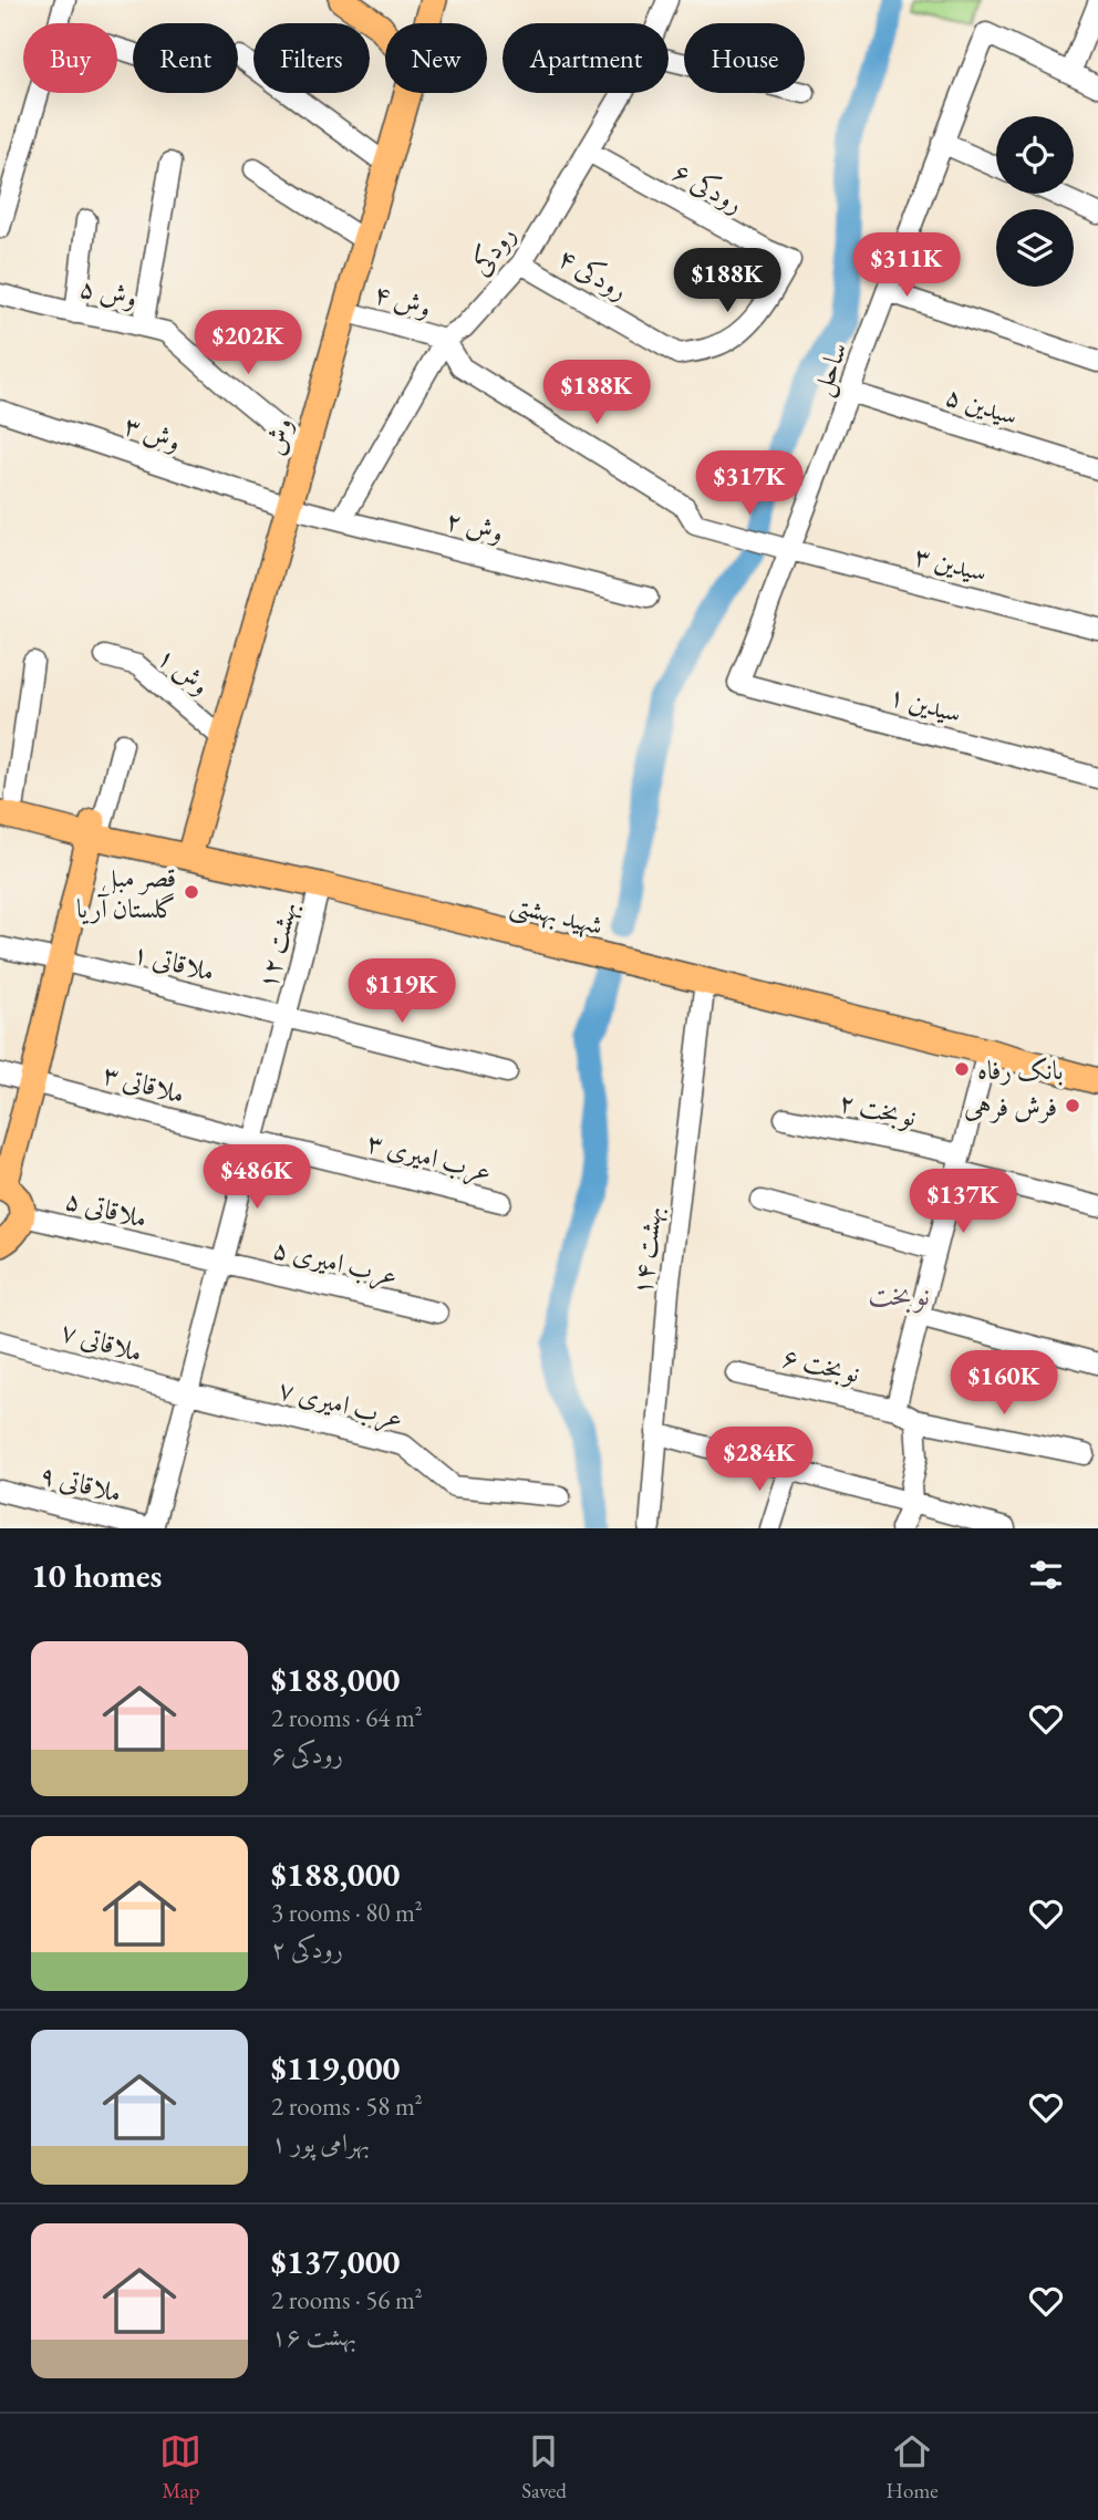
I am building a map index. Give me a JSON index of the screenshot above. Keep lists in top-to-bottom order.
{
  "streets": {
    "main road": ["وش", "شهید بهشتی"],
    "street": [
      "رودکی ۶",
      "رودکی",
      "رودکی ۴",
      "وش ۵",
      "وش ۴",
      "ساحل",
      "سیدین ۵",
      "وش ۳",
      "وش ۲",
      "سیدین ۳",
      "وش ۱",
      "سیدین ۱",
      "۱۲ بهشت",
      "ملاقاتی ۱",
      "ملاقاتی ۳",
      "۲ نوبخت",
      "۳ عرب امیری",
      "ملاقاتی ۵",
      "بهشت ۱۴",
      "۵ عرب امیری",
      "۷ ملاقاتی",
      "نوبخت ۶",
      "۷ عرب امیری",
      "ملاقاتی ۹"
    ]
  },
  "crossings": [
    ["رودکی ۶", "رودکی"],
    ["رودکی ۶", "رودکی ۴"],
    ["رودکی", "رودکی ۴"],
    ["رودکی", "وش ۴"],
    ["رودکی", "وش ۲"],
    ["رودکی", "سیدین ۳"],
    ["وش ۵", "وش"],
    ["وش ۴", "وش"],
    ["وش ۴", "سیدین ۳"],
    ["ساحل", "سیدین ۵"],
    ["ساحل", "سیدین ۳"],
    ["ساحل", "سیدین ۱"],
    ["وش ۳", "وش"],
    ["وش ۳", "وش ۲"],
    ["وش", "وش ۲"],
    ["وش", "وش ۱"],
    ["وش", "شهید بهشتی"],
    ["شهید بهشتی", "۱۲ بهشت"],
    ["شهید بهشتی", "بهشت ۱۴"],
    ["۱۲ بهشت", "ملاقاتی ۱"],
    ["۱۲ بهشت", "ملاقاتی ۳"],
    ["۱۲ بهشت", "۳ عرب امیری"],
    ["۱۲ بهشت", "ملاقاتی ۵"],
    ["۱۲ بهشت", "۵ عرب امیری"],
    ["۱۲ بهشت", "۷ ملاقاتی"],
    ["۱۲ بهشت", "۷ عرب امیری"],
    ["۱۲ بهشت", "ملاقاتی ۹"],
    ["ملاقاتی ۳", "۳ عرب امیری"],
    ["ملاقاتی ۵", "۵ عرب امیری"],
    ["۷ ملاقاتی", "۷ عرب امیری"]
  ],
  "districts": ["نوبخت"],
  "places": ["قصر مبل گلستان آریا", "بانک رفاه", "فرش فرهی"],
  "page": {
    "chip": [
      "Buy",
      "Rent",
      "Filters",
      "New",
      "Apartment",
      "House"
    ],
    "price": [
      "$311K",
      "$188K",
      "$202K",
      "$188K",
      "$317K",
      "$119K",
      "$486K",
      "$137K",
      "$160K",
      "$284K"
    ],
    "heading": "10 homes",
    "list": [
      {
        "name": "$188,000",
        "note": "2 rooms · 64 m² · رودکی ۶"
      },
      {
        "name": "$188,000",
        "note": "3 rooms · 80 m² · رودکی ۲"
      },
      {
        "name": "$119,000",
        "note": "2 rooms · 58 m² · ۱ بهرامی پور"
      },
      {
        "name": "$137,000",
        "note": "2 rooms · 56 m² · ۱۶ بهشت"
      }
    ],
    "tabs": ["Map", "Saved", "Home"]
  }
}
